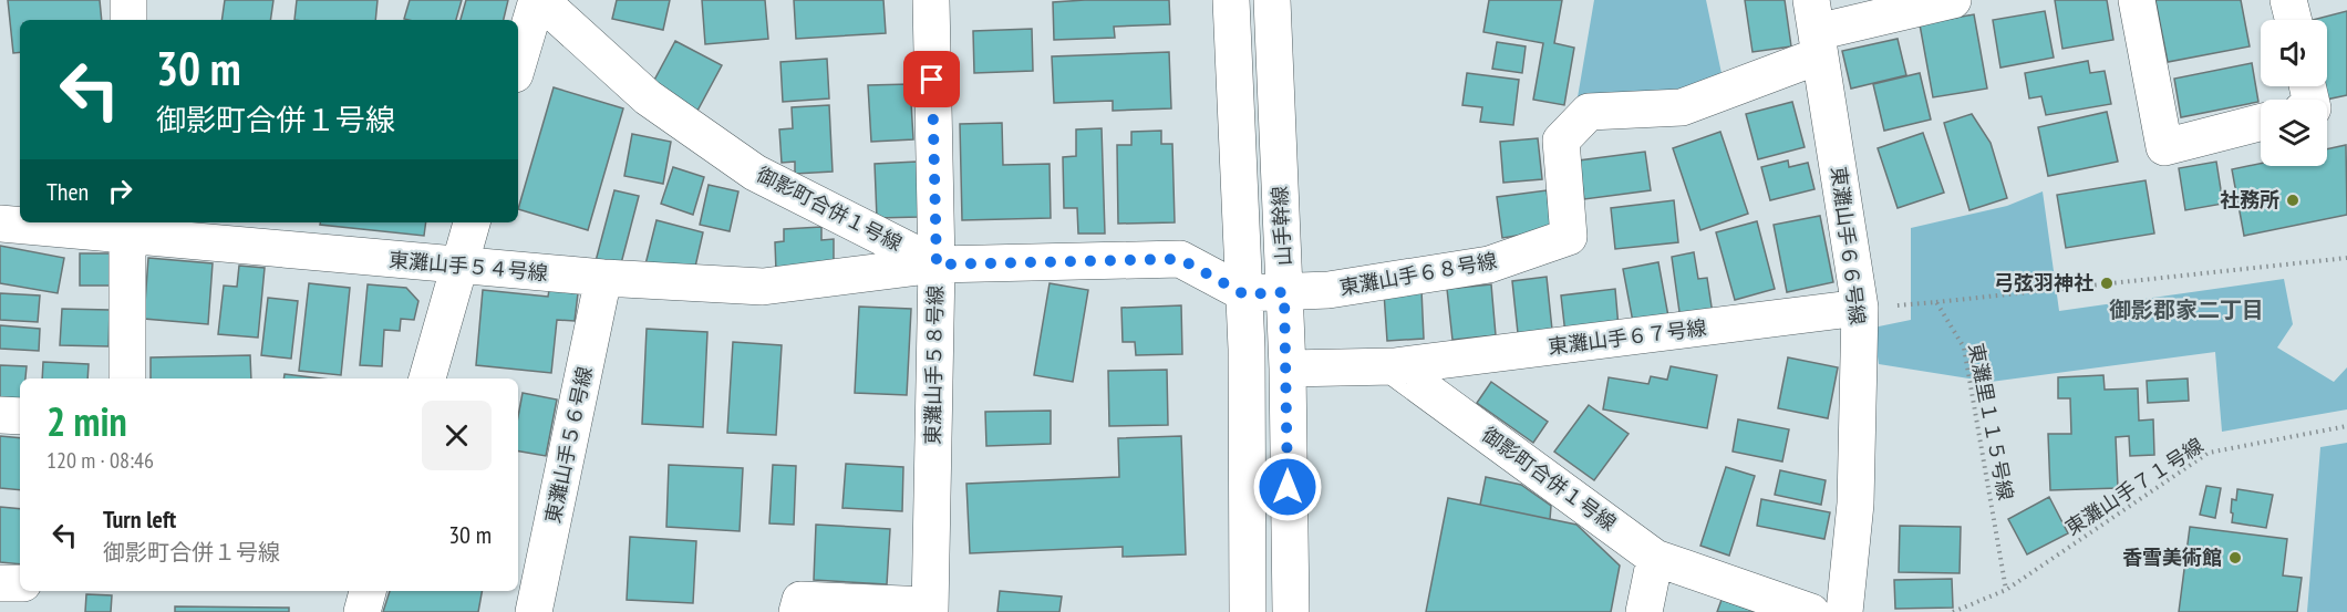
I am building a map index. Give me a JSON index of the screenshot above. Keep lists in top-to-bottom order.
{
  "streets": {
    "street": [
      "御影町合併１号線",
      "山手幹線",
      "東灘山手６６号線",
      "東灘山手５４号線",
      "東灘山手６８号線",
      "東灘山手６７号線",
      "東灘山手５８号線",
      "東灘山手５６号線"
    ],
    "path": ["東灘里１１５号線", "東灘山手７１号線"]
  },
  "crossings": [
    ["御影町合併１号線", "山手幹線"],
    ["御影町合併１号線", "東灘山手５４号線"],
    ["御影町合併１号線", "東灘山手６７号線"],
    ["御影町合併１号線", "東灘山手５８号線"],
    ["山手幹線", "東灘山手６８号線"],
    ["東灘山手６６号線", "東灘山手６８号線"],
    ["東灘山手６６号線", "東灘山手６７号線"],
    ["東灘山手５４号線", "東灘山手５８号線"],
    ["東灘山手５４号線", "東灘山手５６号線"],
    ["東灘里１１５号線", "東灘山手７１号線"]
  ],
  "districts": ["御影郡家二丁目"],
  "places": ["社務所", "弓弦羽神社", "香雪美術館"],
  "page": {
    "turn": ["30 m", "御影町合併１号線"],
    "then": "Then",
    "heading": ["2 min", "120 m · 08:46"],
    "list": [
      {
        "name": "Turn left",
        "note": "御影町合併１号線",
        "value": "30 m"
      }
    ]
  }
}
